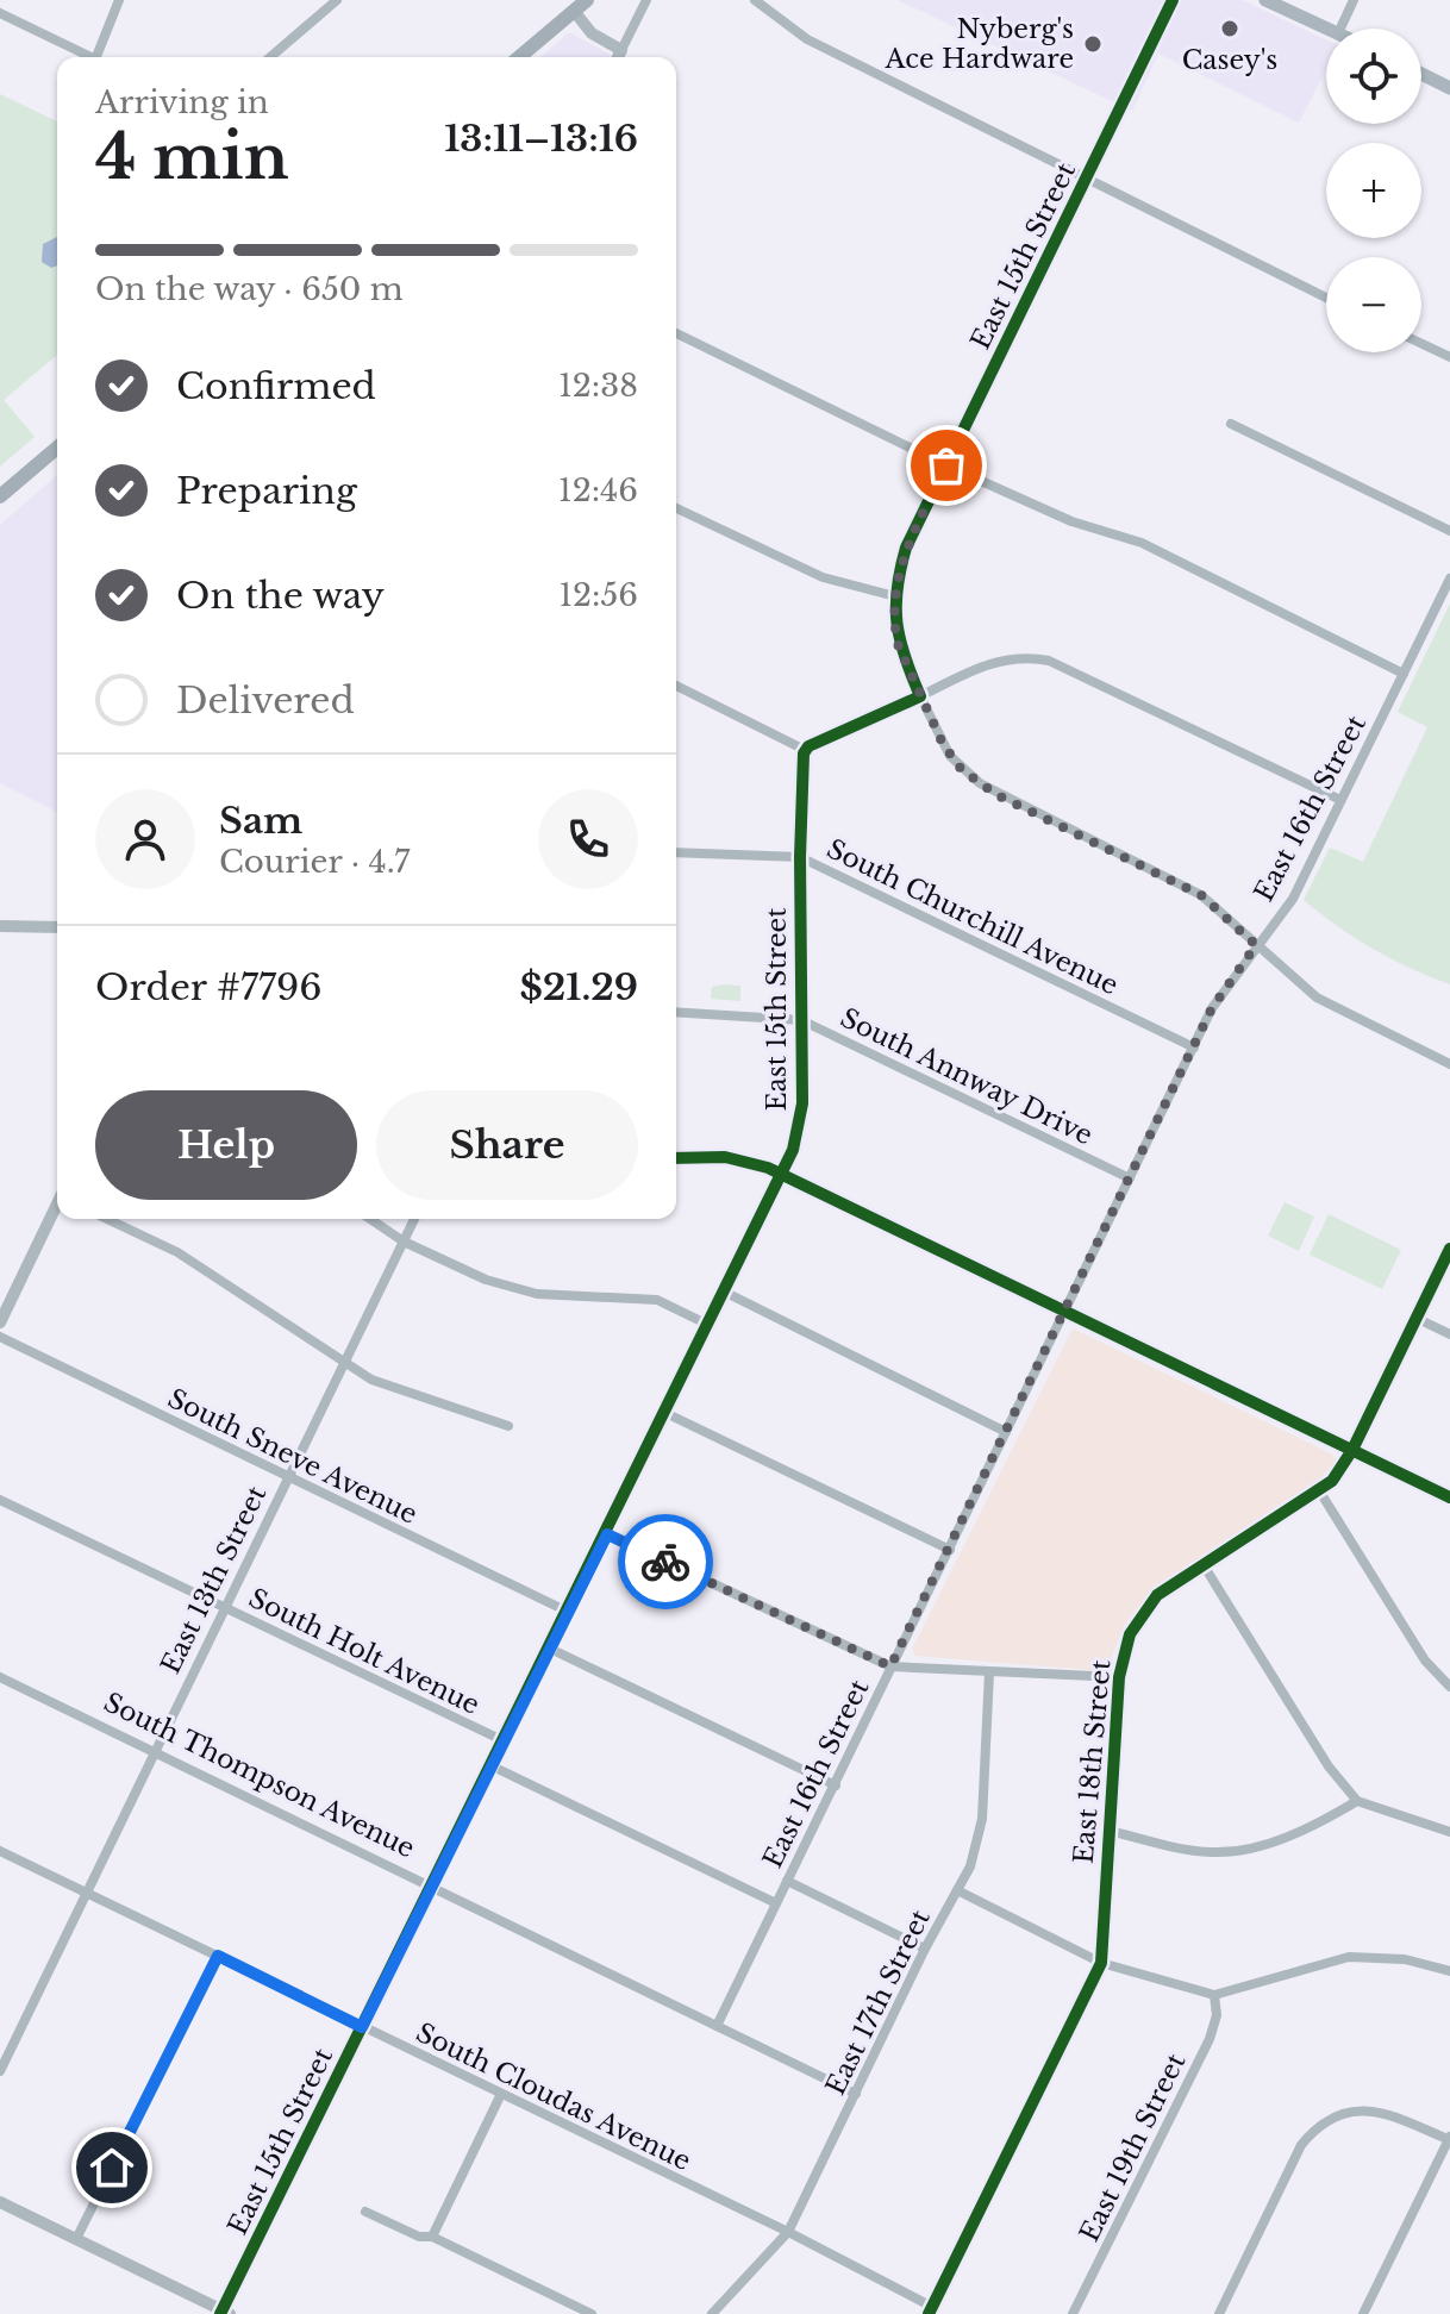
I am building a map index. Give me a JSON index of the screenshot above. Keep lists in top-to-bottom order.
{
  "streets": {
    "street": [
      "East 15th Street",
      "East 16th Street",
      "South Churchill Avenue",
      "South Annway Drive",
      "South Sneve Avenue",
      "East 13th Street",
      "South Holt Avenue",
      "East 18th Street",
      "South Thompson Avenue",
      "East 17th Street",
      "South Cloudas Avenue",
      "East 19th Street"
    ]
  },
  "crossings": [
    ["East 15th Street", "East 16th Street"],
    ["East 15th Street", "South Churchill Avenue"],
    ["East 15th Street", "South Annway Drive"],
    ["East 15th Street", "South Sneve Avenue"],
    ["East 15th Street", "South Holt Avenue"],
    ["East 15th Street", "South Thompson Avenue"],
    ["East 15th Street", "South Cloudas Avenue"],
    ["East 16th Street", "South Churchill Avenue"],
    ["East 16th Street", "South Annway Drive"],
    ["East 16th Street", "South Thompson Avenue"],
    ["South Sneve Avenue", "East 13th Street"],
    ["East 13th Street", "South Holt Avenue"],
    ["East 13th Street", "South Thompson Avenue"],
    ["East 13th Street", "South Cloudas Avenue"],
    ["East 18th Street", "South Cloudas Avenue"],
    ["South Thompson Avenue", "East 17th Street"],
    ["East 17th Street", "South Cloudas Avenue"]
  ],
  "places": ["Casey's", "Nyberg's Ace Hardware"],
  "page": {
    "map_buttons": ["+", "−"],
    "heading": ["4 min", "Arriving in", "13:11–13:16"],
    "panel": [
      "Sam",
      "Courier · 4.7",
      "Order #7796",
      "$21.29"
    ],
    "bar": "On the way · 650 m",
    "list": [
      ["Confirmed", "12:38"],
      ["Preparing", "12:46"],
      ["On the way", "12:56"],
      "Delivered"
    ],
    "buttons": ["Help", "Share"]
  }
}
